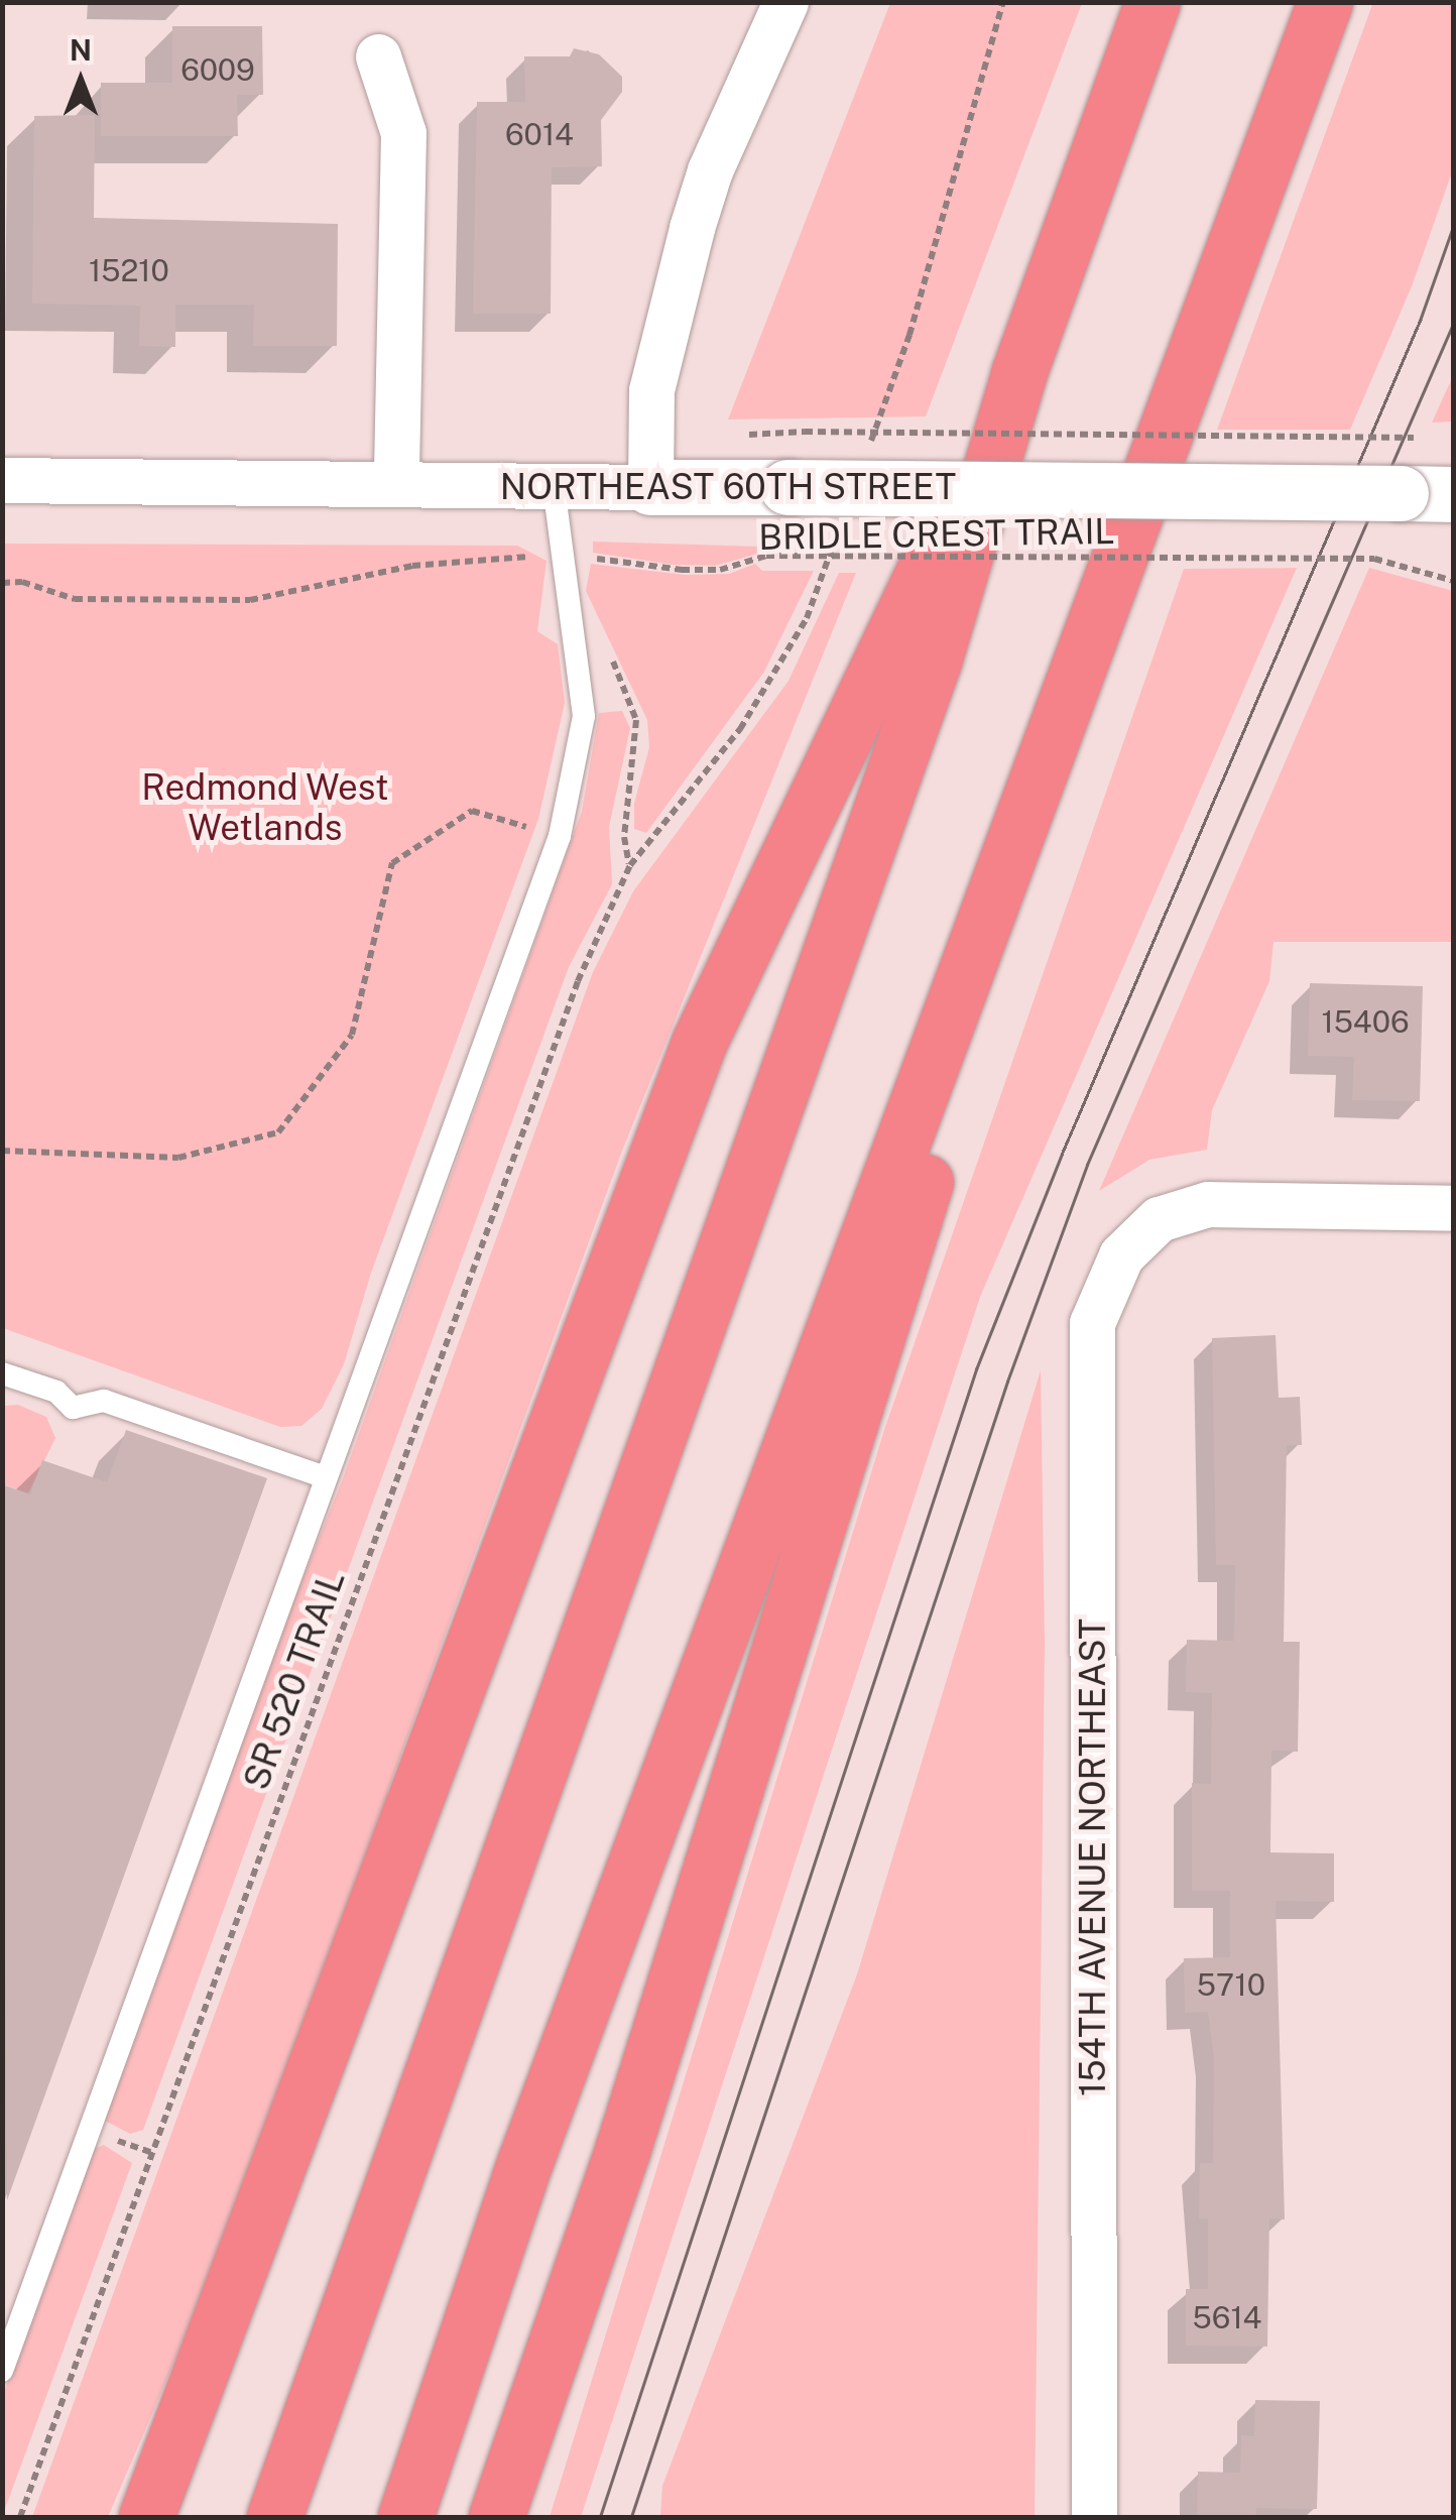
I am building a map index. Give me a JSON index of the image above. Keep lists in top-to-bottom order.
{
  "streets": {
    "street": ["NORTHEAST 60TH STREET", "154TH AVENUE NORTHEAST"],
    "path": ["BRIDLE CREST TRAIL", "SR 520 TRAIL"]
  },
  "parks": ["Redmond West Wetlands"],
  "house_numbers": [
    "6009",
    "6014",
    "15210",
    "15406",
    "5710",
    "5614"
  ],
  "north": "top"
}
